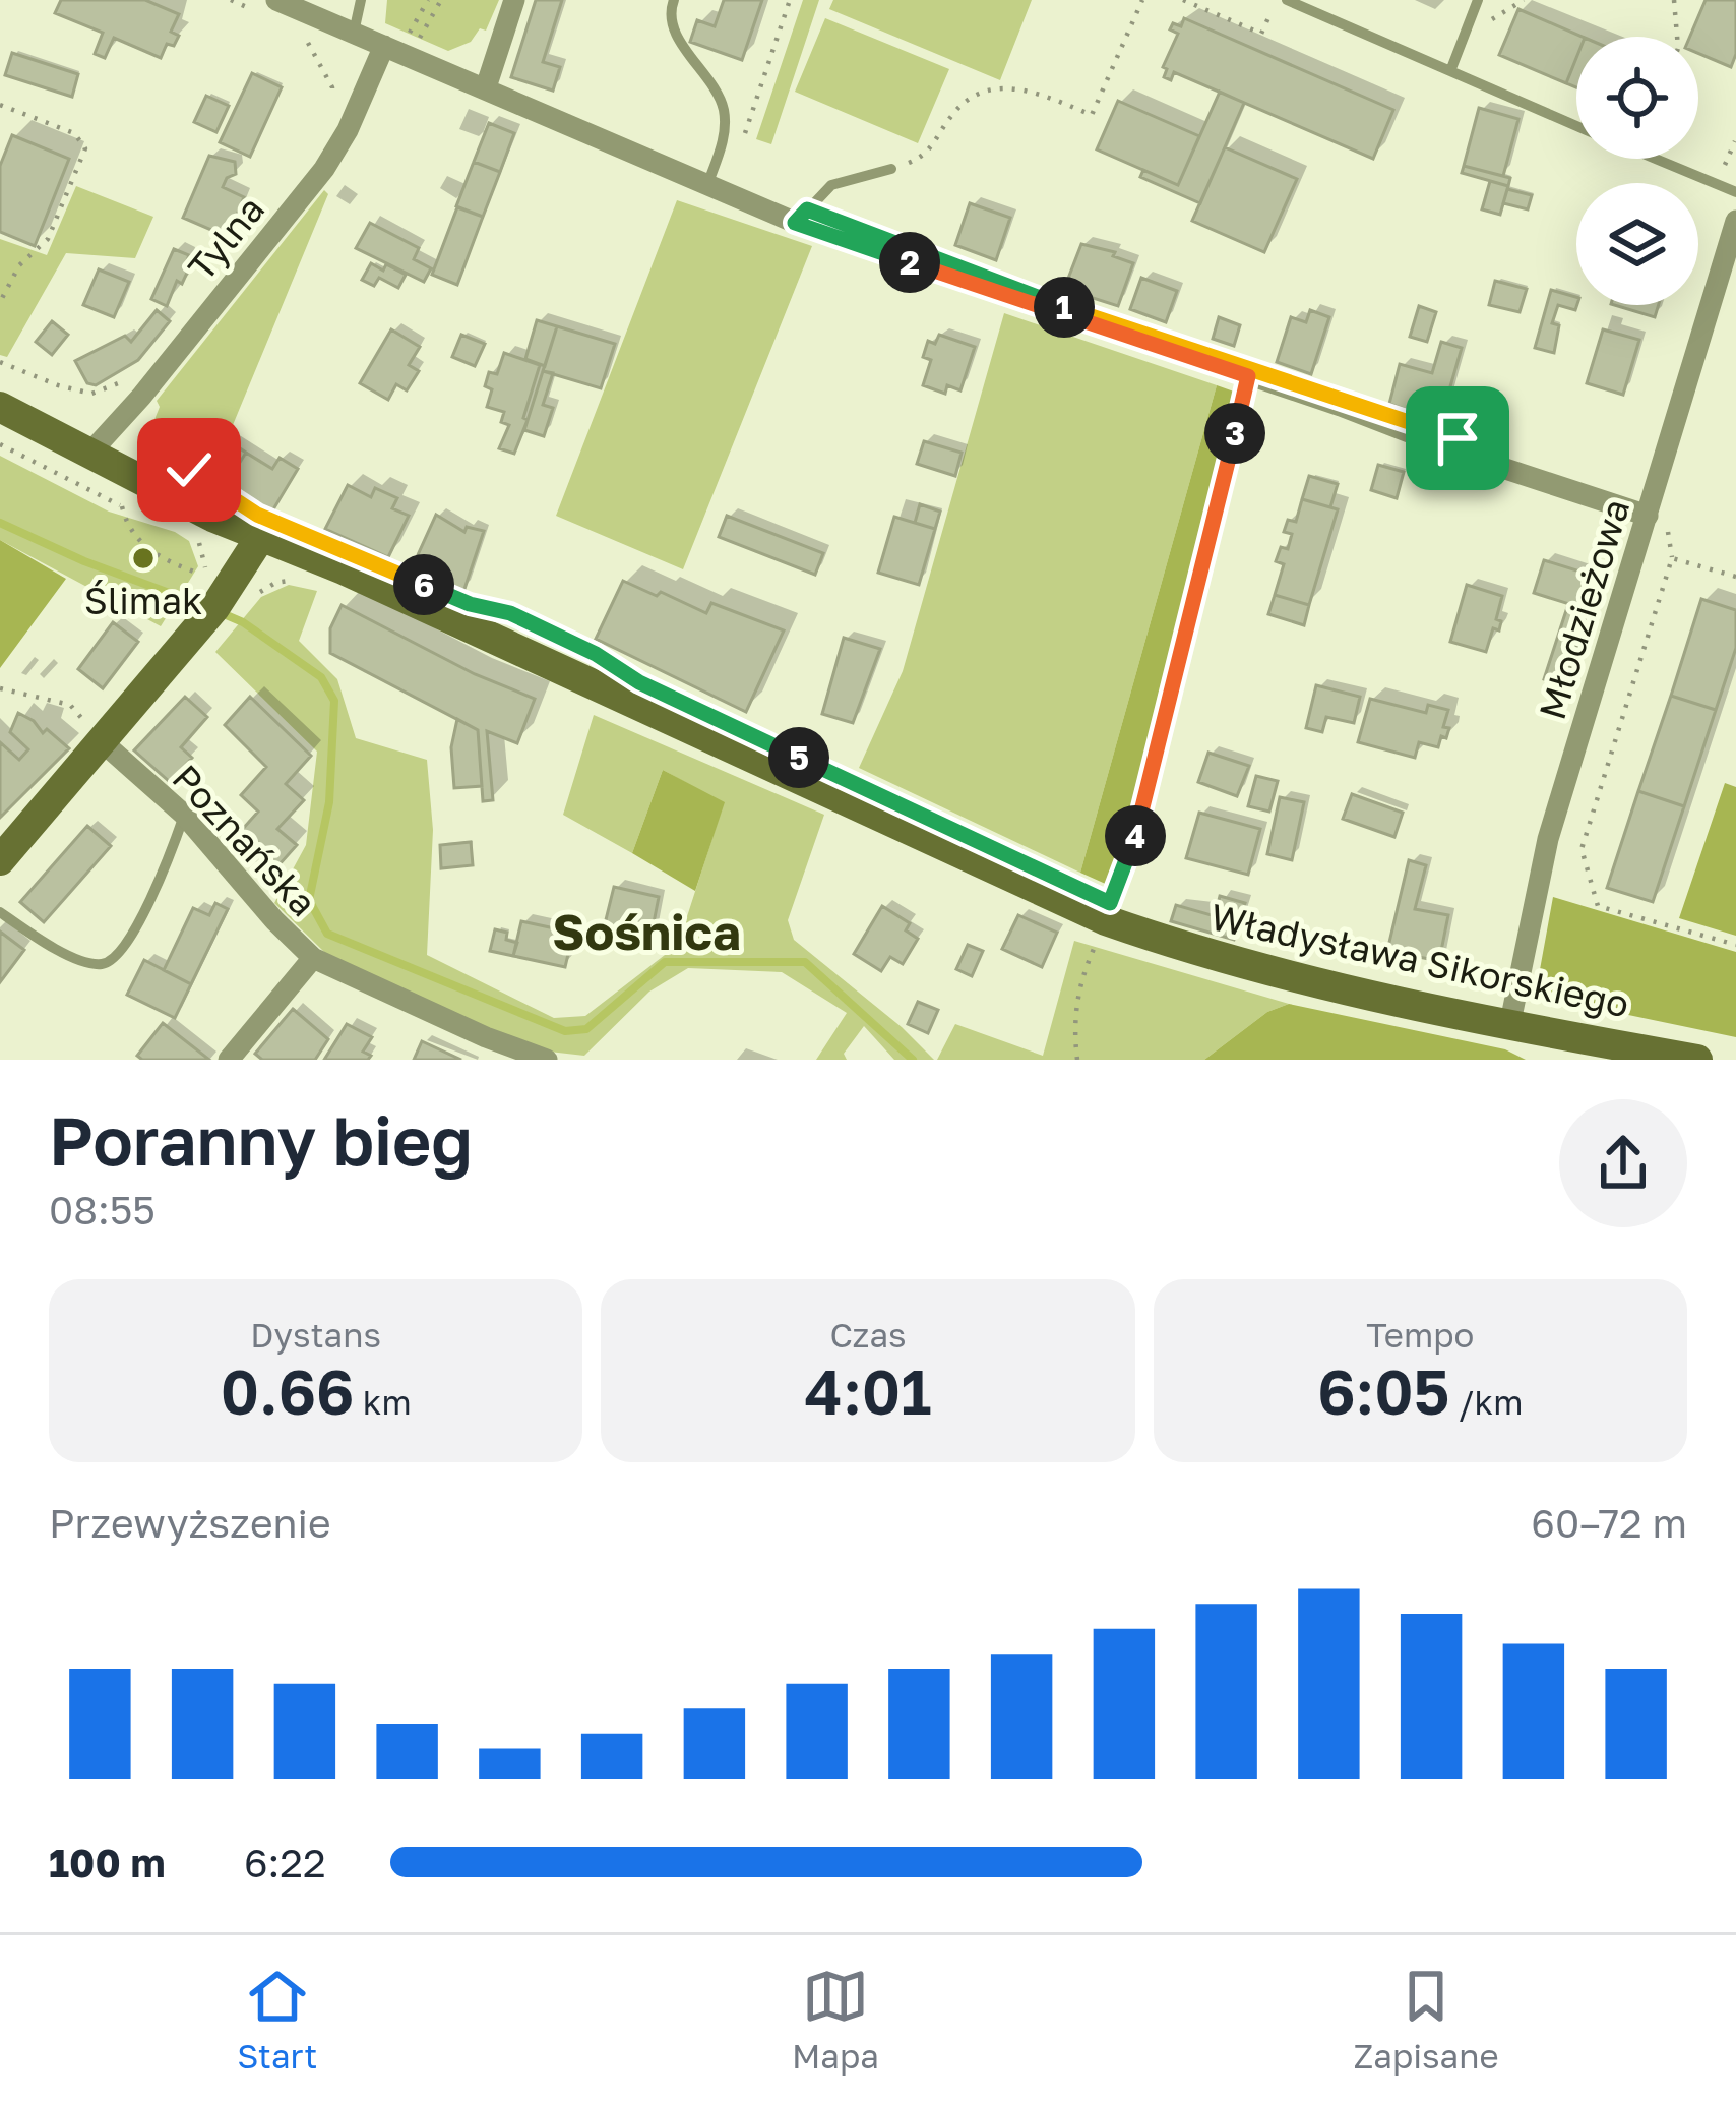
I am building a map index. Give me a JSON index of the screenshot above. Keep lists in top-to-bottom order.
{
  "streets": {
    "street": [
      "Tylna",
      "Młodzieżowa",
      "Poznańska",
      "Władysława Sikorskiego"
    ]
  },
  "crossings": [
    ["Tylna", "Władysława Sikorskiego"],
    ["Młodzieżowa", "Władysława Sikorskiego"]
  ],
  "districts": ["Sośnica"],
  "places": ["Ślimak"],
  "page": {
    "pins": [
      "2",
      "1",
      "3",
      "6",
      "5",
      "4"
    ],
    "heading": ["Poranny bieg", "08:55"],
    "stats": [
      ["Dystans", "0.66 km"],
      ["Czas", "4:01"],
      ["Tempo", "6:05 /km"]
    ],
    "chart": ["Przewyższenie", "60–72 m"],
    "list": [
      {
        "name": "100 m",
        "note": "6:22"
      }
    ],
    "tabs": ["Start", "Mapa", "Zapisane"]
  }
}
